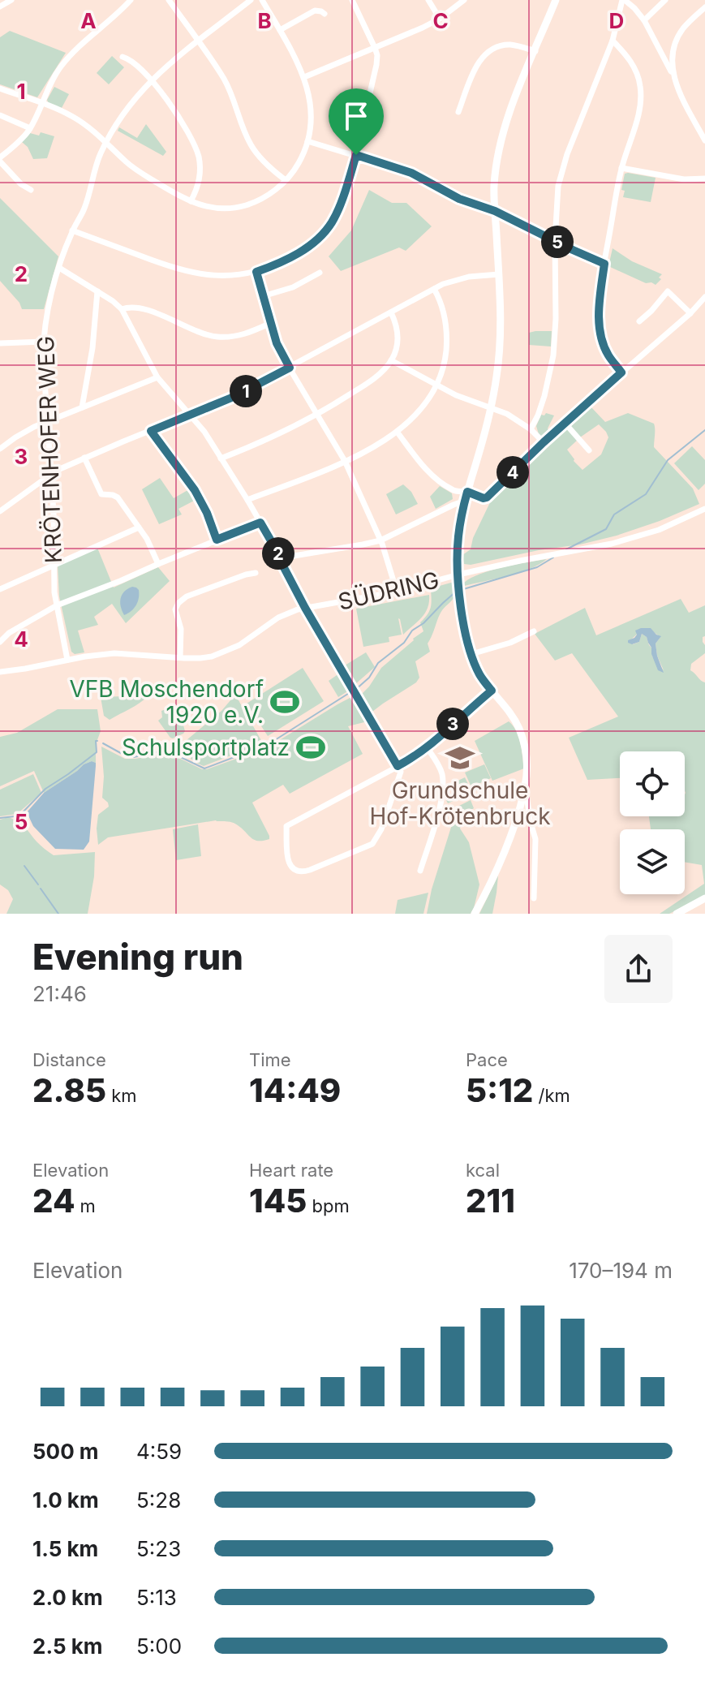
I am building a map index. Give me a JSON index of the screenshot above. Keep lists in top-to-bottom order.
{
  "streets": {
    "street": ["KRÖTENHOFER WEG", "SÜDRING"]
  },
  "crossings": [
    ["KRÖTENHOFER WEG", "SÜDRING"]
  ],
  "places": {
    "sports": ["VFB Moschendorf 1920 e.V.", "Schulsportplatz"],
    "school or university": ["Grundschule Hof-Krötenbruck"]
  },
  "page": {
    "pins": [
      "5",
      "1",
      "4",
      "2",
      "3"
    ],
    "heading": ["Evening run", "21:46"],
    "stats": [
      ["Distance", "2.85 km"],
      ["Time", "14:49"],
      ["Pace", "5:12 /km"],
      ["Elevation", "24 m"],
      ["Heart rate", "145 bpm"],
      ["kcal", "211"]
    ],
    "chart": ["Elevation", "170–194 m"],
    "list": [
      {
        "name": "500 m",
        "note": "4:59"
      },
      {
        "name": "1.0 km",
        "note": "5:28"
      },
      {
        "name": "1.5 km",
        "note": "5:23"
      },
      {
        "name": "2.0 km",
        "note": "5:13"
      },
      {
        "name": "2.5 km",
        "note": "5:00"
      }
    ]
  },
  "grid": {
    "columns": [
      "A",
      "B",
      "C",
      "D"
    ],
    "rows": [
      "1",
      "2",
      "3",
      "4",
      "5"
    ]
  }
}
